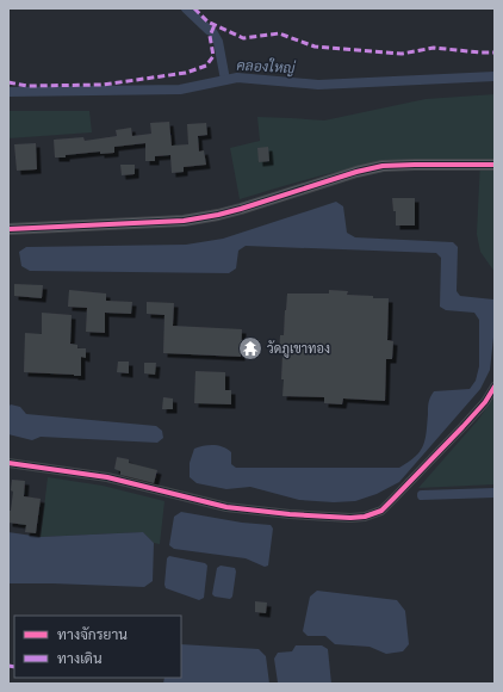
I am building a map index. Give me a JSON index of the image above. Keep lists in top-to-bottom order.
{
  "water": ["คลองใหญ่"],
  "places": {
    "temple": ["วัดภูเขาทอง"]
  },
  "legend": ["ทางจักรยาน", "ทางเดิน"]
}
